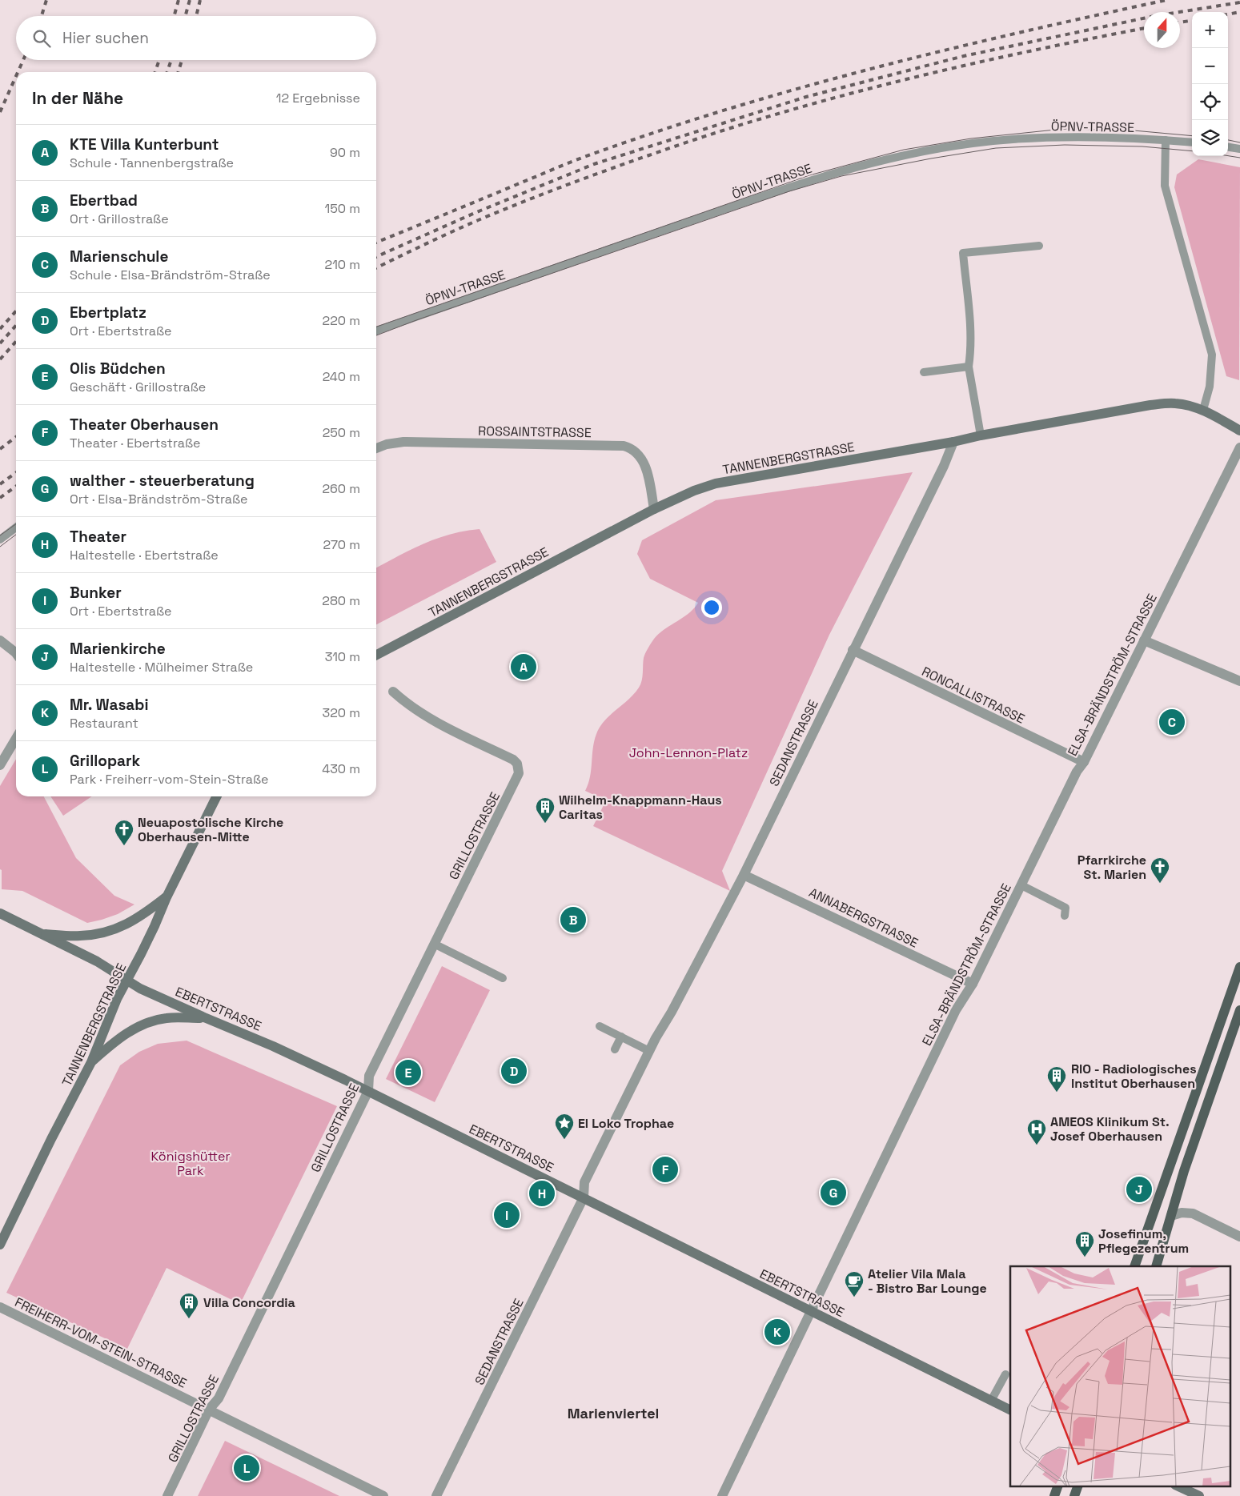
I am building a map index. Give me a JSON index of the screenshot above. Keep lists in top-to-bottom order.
{
  "streets": {
    "street": [
      "ROSSAINTSTRASSE",
      "TANNENBERGSTRASSE",
      "ELSA-BRÄNDSTRÖM-STRASSE",
      "RONCALLISTRASSE",
      "SEDANSTRASSE",
      "GRILLOSTRASSE",
      "ANNABERGSTRASSE",
      "EBERTSTRASSE",
      "FREIHERR-VOM-STEIN-STRASSE"
    ],
    "lane": ["ÖPNV-TRASSE"]
  },
  "crossings": [
    ["ROSSAINTSTRASSE", "TANNENBERGSTRASSE"],
    ["TANNENBERGSTRASSE", "SEDANSTRASSE"],
    ["TANNENBERGSTRASSE", "EBERTSTRASSE"],
    ["ELSA-BRÄNDSTRÖM-STRASSE", "RONCALLISTRASSE"],
    ["ELSA-BRÄNDSTRÖM-STRASSE", "ANNABERGSTRASSE"],
    ["ELSA-BRÄNDSTRÖM-STRASSE", "EBERTSTRASSE"],
    ["RONCALLISTRASSE", "SEDANSTRASSE"],
    ["SEDANSTRASSE", "ANNABERGSTRASSE"],
    ["SEDANSTRASSE", "EBERTSTRASSE"],
    ["GRILLOSTRASSE", "EBERTSTRASSE"],
    ["GRILLOSTRASSE", "FREIHERR-VOM-STEIN-STRASSE"]
  ],
  "districts": ["Marienviertel"],
  "parks": ["John-Lennon-Platz", "Königshütter Park"],
  "places": {
    "building": [
      "Wilhelm-Knappmann-Haus Caritas",
      "RIO - Radiologisches Institut Oberhausen",
      "Josefinum, Pflegezentrum",
      "Villa Concordia"
    ],
    "church": ["Neuapostolische Kirche Oberhausen-Mitte", "Pfarrkirche St. Marien"],
    "place": ["El Loko Trophae"],
    "hospital": ["AMEOS Klinikum St. Josef Oberhausen"],
    "cafe": ["Atelier Vila Mala - Bistro Bar Lounge"]
  },
  "north": "top",
  "page": {
    "map_buttons": ["+", "−"],
    "search": "Hier suchen",
    "heading": ["In der Nähe", "12 Ergebnisse"],
    "list": [
      {
        "mark": "A",
        "name": "KTE Villa Kunterbunt",
        "note": "Schule · Tannenbergstraße",
        "value": "90 m"
      },
      {
        "mark": "B",
        "name": "Ebertbad",
        "note": "Ort · Grillostraße",
        "value": "150 m"
      },
      {
        "mark": "C",
        "name": "Marienschule",
        "note": "Schule · Elsa-Brändström-Straße",
        "value": "210 m"
      },
      {
        "mark": "D",
        "name": "Ebertplatz",
        "note": "Ort · Ebertstraße",
        "value": "220 m"
      },
      {
        "mark": "E",
        "name": "Olis Büdchen",
        "note": "Geschäft · Grillostraße",
        "value": "240 m"
      },
      {
        "mark": "F",
        "name": "Theater Oberhausen",
        "note": "Theater · Ebertstraße",
        "value": "250 m"
      },
      {
        "mark": "G",
        "name": "walther - steuerberatung",
        "note": "Ort · Elsa-Brändström-Straße",
        "value": "260 m"
      },
      {
        "mark": "H",
        "name": "Theater",
        "note": "Haltestelle · Ebertstraße",
        "value": "270 m"
      },
      {
        "mark": "I",
        "name": "Bunker",
        "note": "Ort · Ebertstraße",
        "value": "280 m"
      },
      {
        "mark": "J",
        "name": "Marienkirche",
        "note": "Haltestelle · Mülheimer Straße",
        "value": "310 m"
      },
      {
        "mark": "K",
        "name": "Mr. Wasabi",
        "note": "Restaurant",
        "value": "320 m"
      },
      {
        "mark": "L",
        "name": "Grillopark",
        "note": "Park · Freiherr-vom-Stein-Straße",
        "value": "430 m"
      }
    ],
    "pins": [
      "A",
      "C",
      "B",
      "D",
      "E",
      "F",
      "J",
      "G",
      "H",
      "I",
      "K",
      "L"
    ]
  }
}
